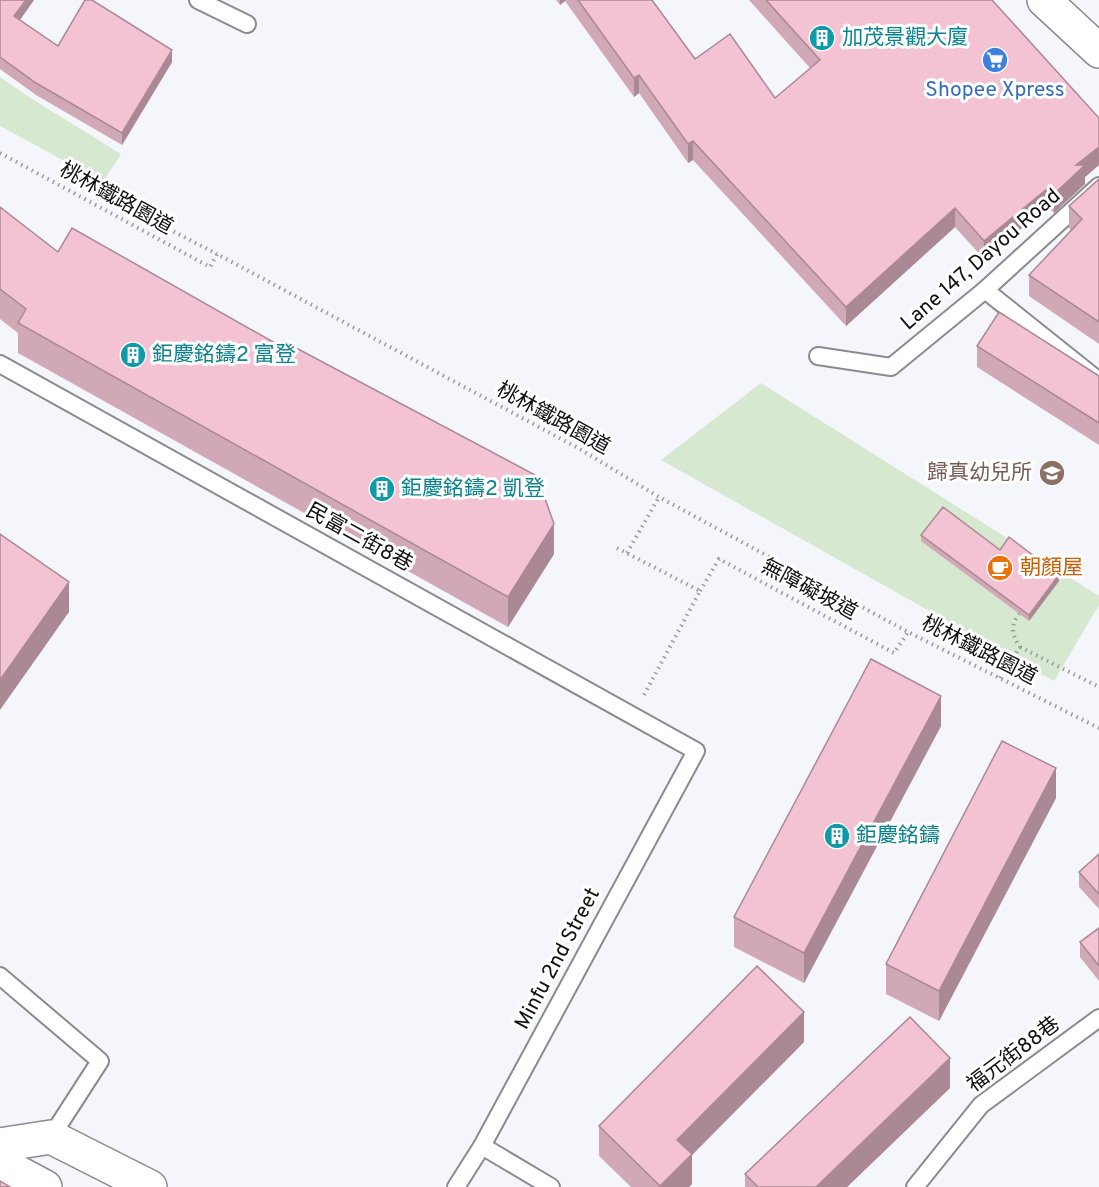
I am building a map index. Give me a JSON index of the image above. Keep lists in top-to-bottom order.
{
  "streets": {
    "lane": [
      "Lane 147, Dayou Road",
      "民富二街8巷",
      "Minfu 2nd Street",
      "福元街88巷"
    ],
    "path": ["桃林鐵路園道", "無障礙坡道"]
  },
  "crossings": [
    ["桃林鐵路園道", "無障礙坡道"],
    ["民富二街8巷", "無障礙坡道"],
    ["民富二街8巷", "Minfu 2nd Street"]
  ],
  "places": {
    "building": [
      "加茂景觀大廈",
      "鉅慶銘鑄2 富登",
      "鉅慶銘鑄2 凱登",
      "鉅慶銘鑄"
    ],
    "supermarket": ["Shopee Xpress"],
    "school or university": ["歸真幼兒所"],
    "cafe": ["朝顏屋"]
  }
}
